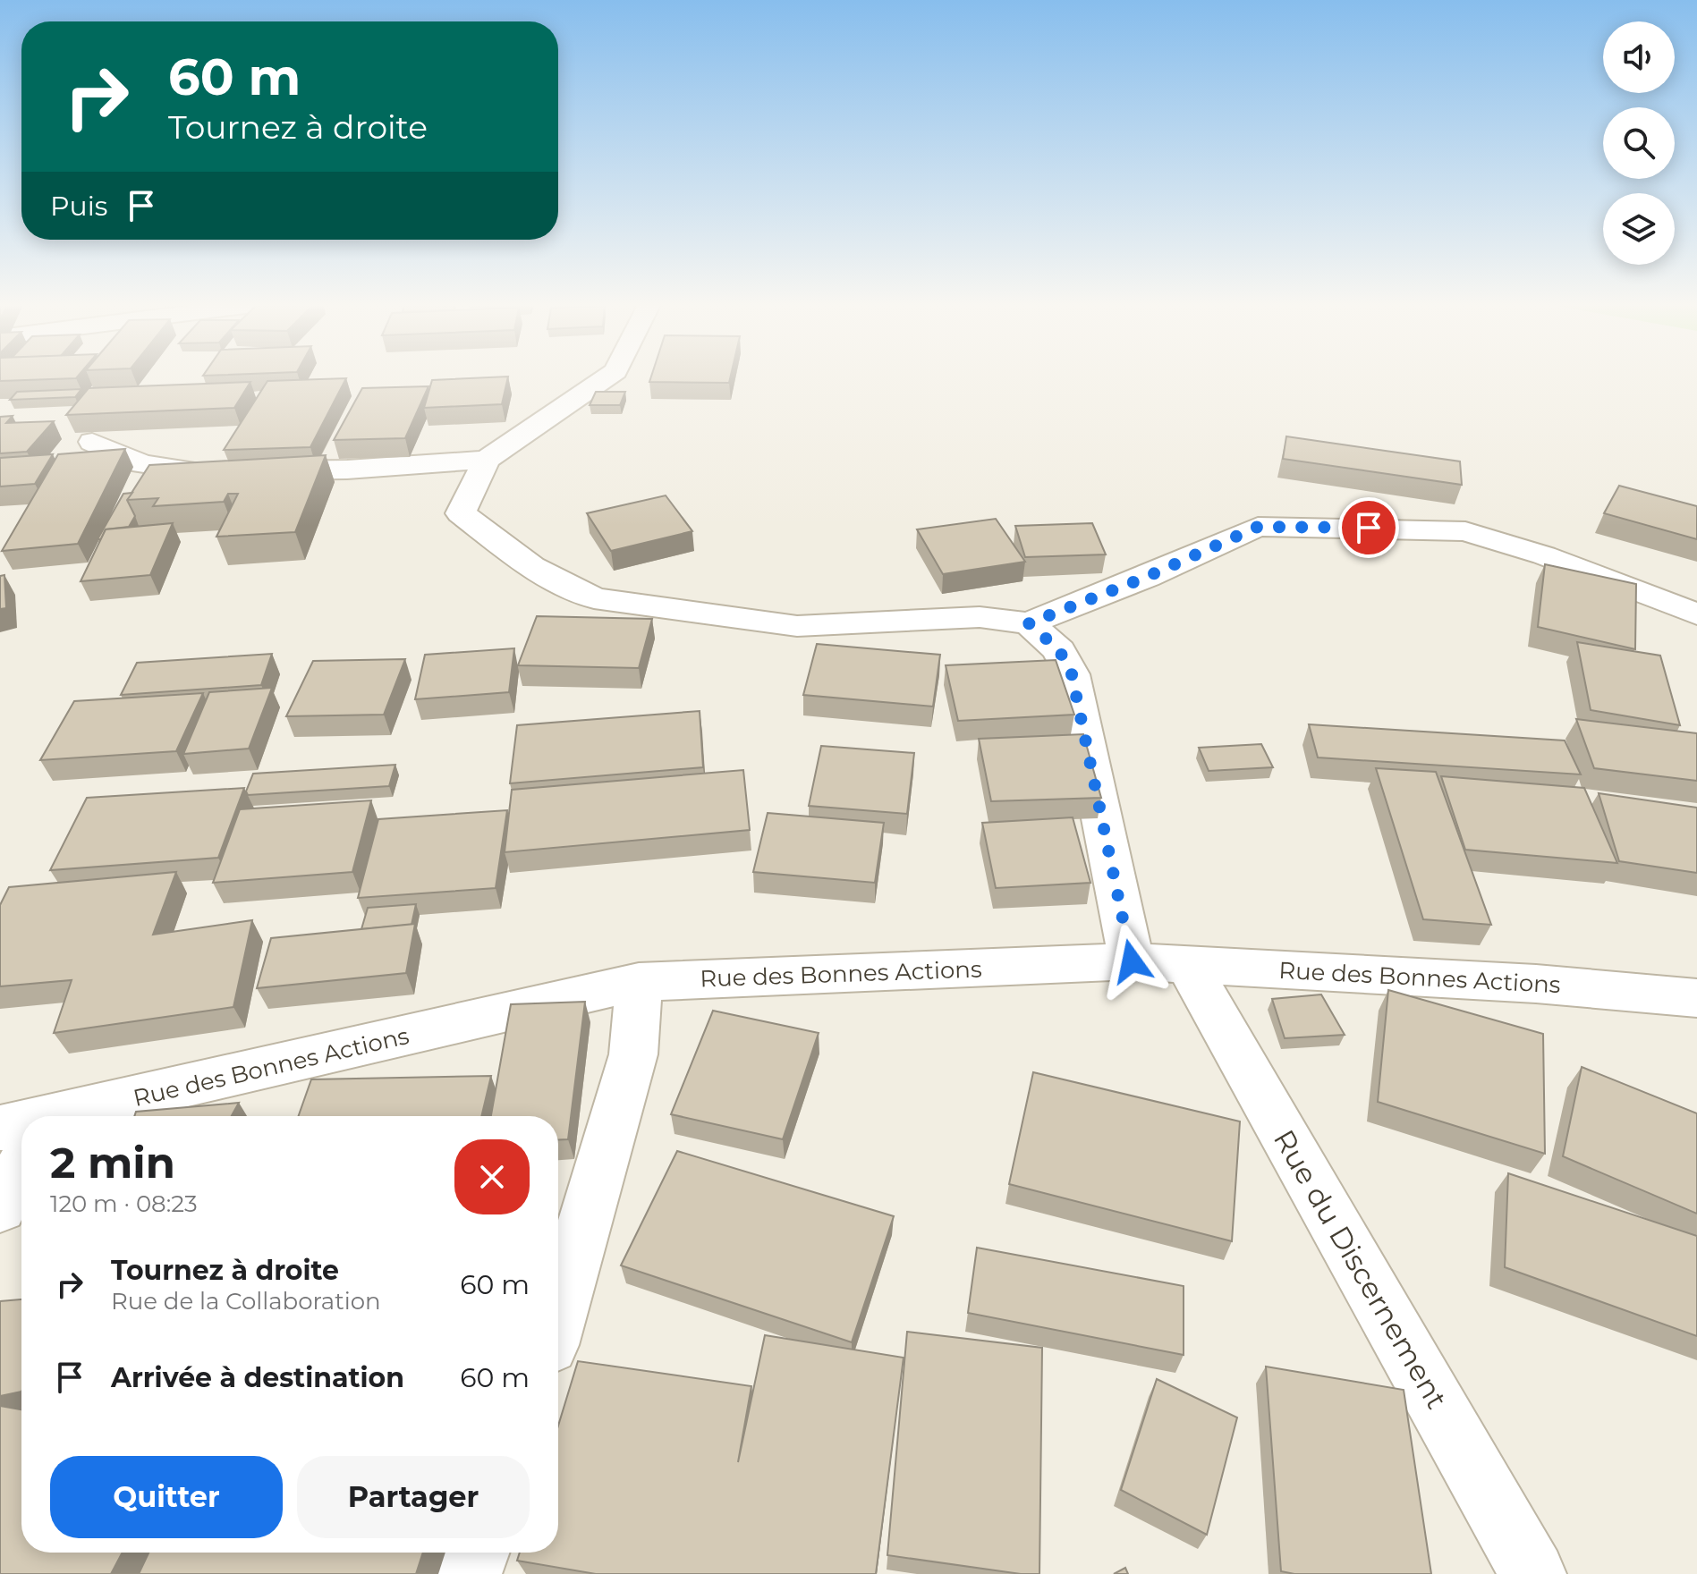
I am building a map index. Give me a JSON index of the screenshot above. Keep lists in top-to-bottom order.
{
  "streets": {
    "street": ["Rue des Bonnes Actions", "Rue du Discernement"]
  },
  "crossings": [
    ["Rue des Bonnes Actions", "Rue du Discernement"]
  ],
  "page": {
    "turn": ["60 m", "Tournez à droite"],
    "then": "Puis",
    "heading": ["2 min", "120 m · 08:23"],
    "list": [
      {
        "name": "Tournez à droite",
        "note": "Rue de la Collaboration",
        "value": "60 m"
      },
      {
        "name": "Arrivée à destination",
        "value": "60 m"
      }
    ],
    "buttons": ["Quitter", "Partager"]
  }
}
